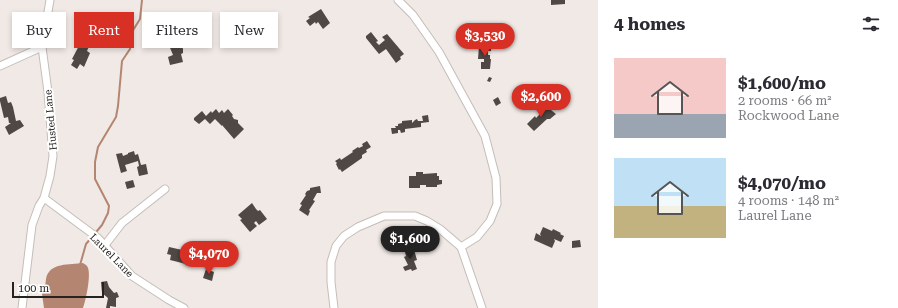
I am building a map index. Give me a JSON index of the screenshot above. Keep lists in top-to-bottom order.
{
  "streets": {
    "street": ["Husted Lane", "Laurel Lane"]
  },
  "crossings": [
    ["Husted Lane", "Laurel Lane"]
  ],
  "scale_bar": "100 m",
  "page": {
    "heading": "4 homes",
    "chip": [
      "Buy",
      "Rent",
      "Filters",
      "New"
    ],
    "price": [
      "$3,530",
      "$2,600",
      "$1,600",
      "$4,070"
    ],
    "list": [
      {
        "name": "$1,600/mo",
        "note": "2 rooms · 66 m² · Rockwood Lane"
      },
      {
        "name": "$4,070/mo",
        "note": "4 rooms · 148 m² · Laurel Lane"
      }
    ],
    "scale": "100 m"
  }
}
